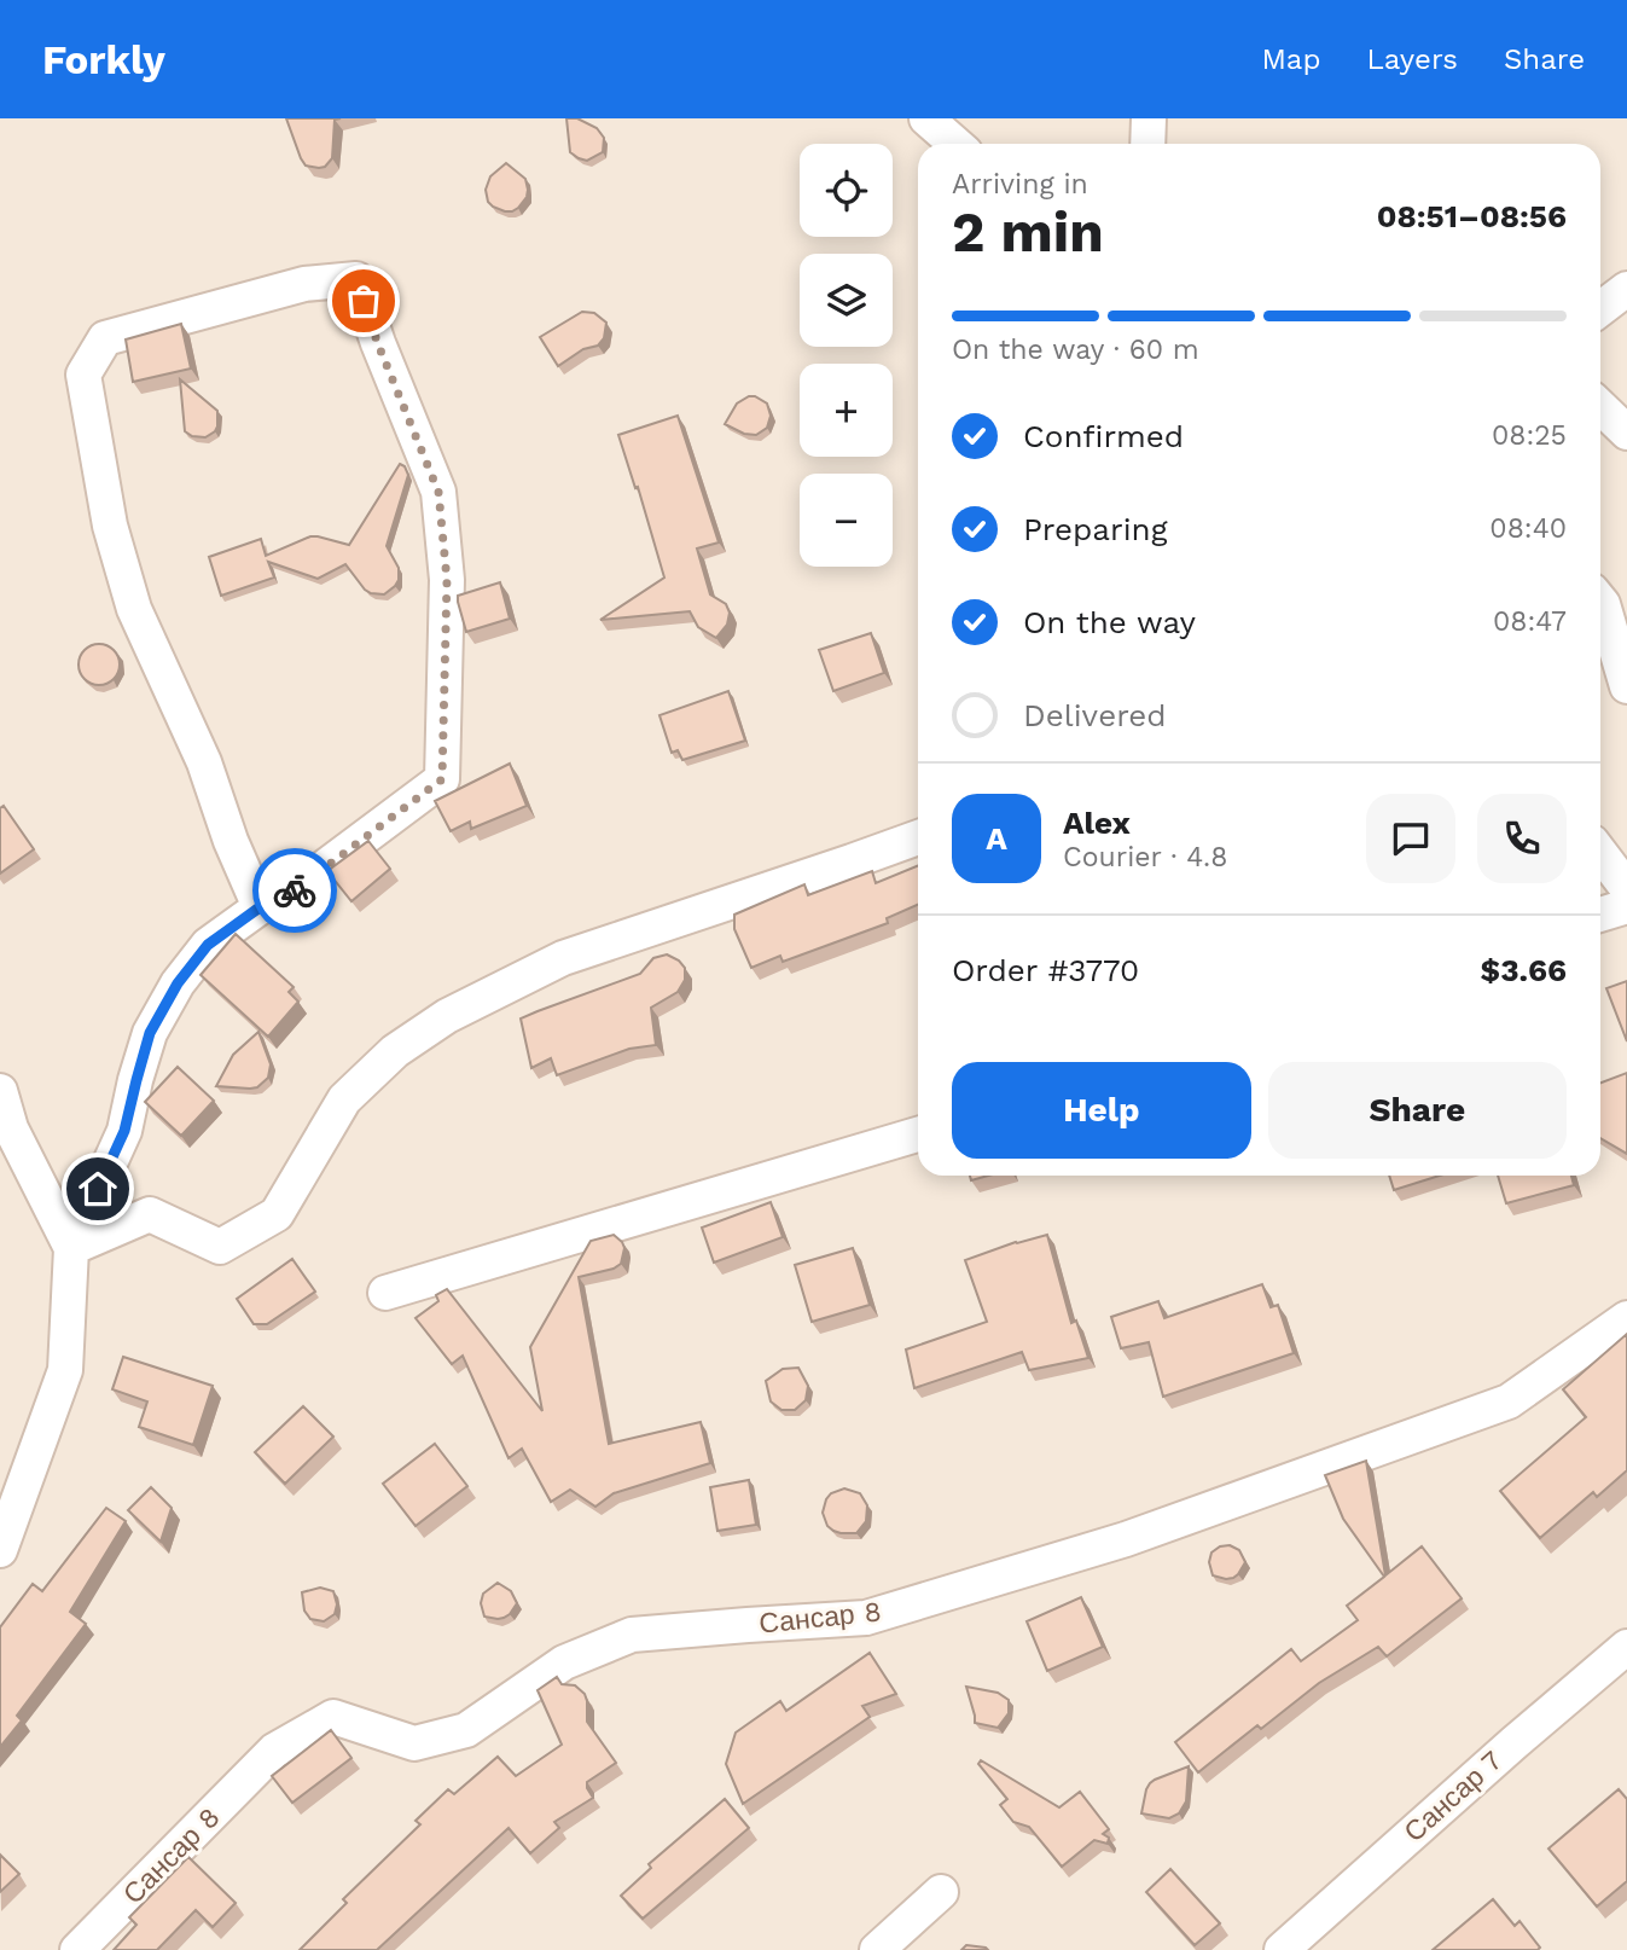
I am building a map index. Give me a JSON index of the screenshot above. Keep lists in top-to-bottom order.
{
  "streets": {
    "street": ["Сансар 8", "Сансар 7"]
  },
  "page": {
    "header": "Forkly",
    "nav": ["Map", "Layers", "Share"],
    "map_buttons": ["+", "−"],
    "heading": ["2 min", "Arriving in", "08:51–08:56"],
    "panel": [
      "Alex",
      "Courier · 4.8",
      "Order #3770",
      "$3.66"
    ],
    "bar": "On the way · 60 m",
    "list": [
      ["Confirmed", "08:25"],
      ["Preparing", "08:40"],
      ["On the way", "08:47"],
      "Delivered"
    ],
    "round": "A",
    "buttons": ["Help", "Share"]
  }
}
